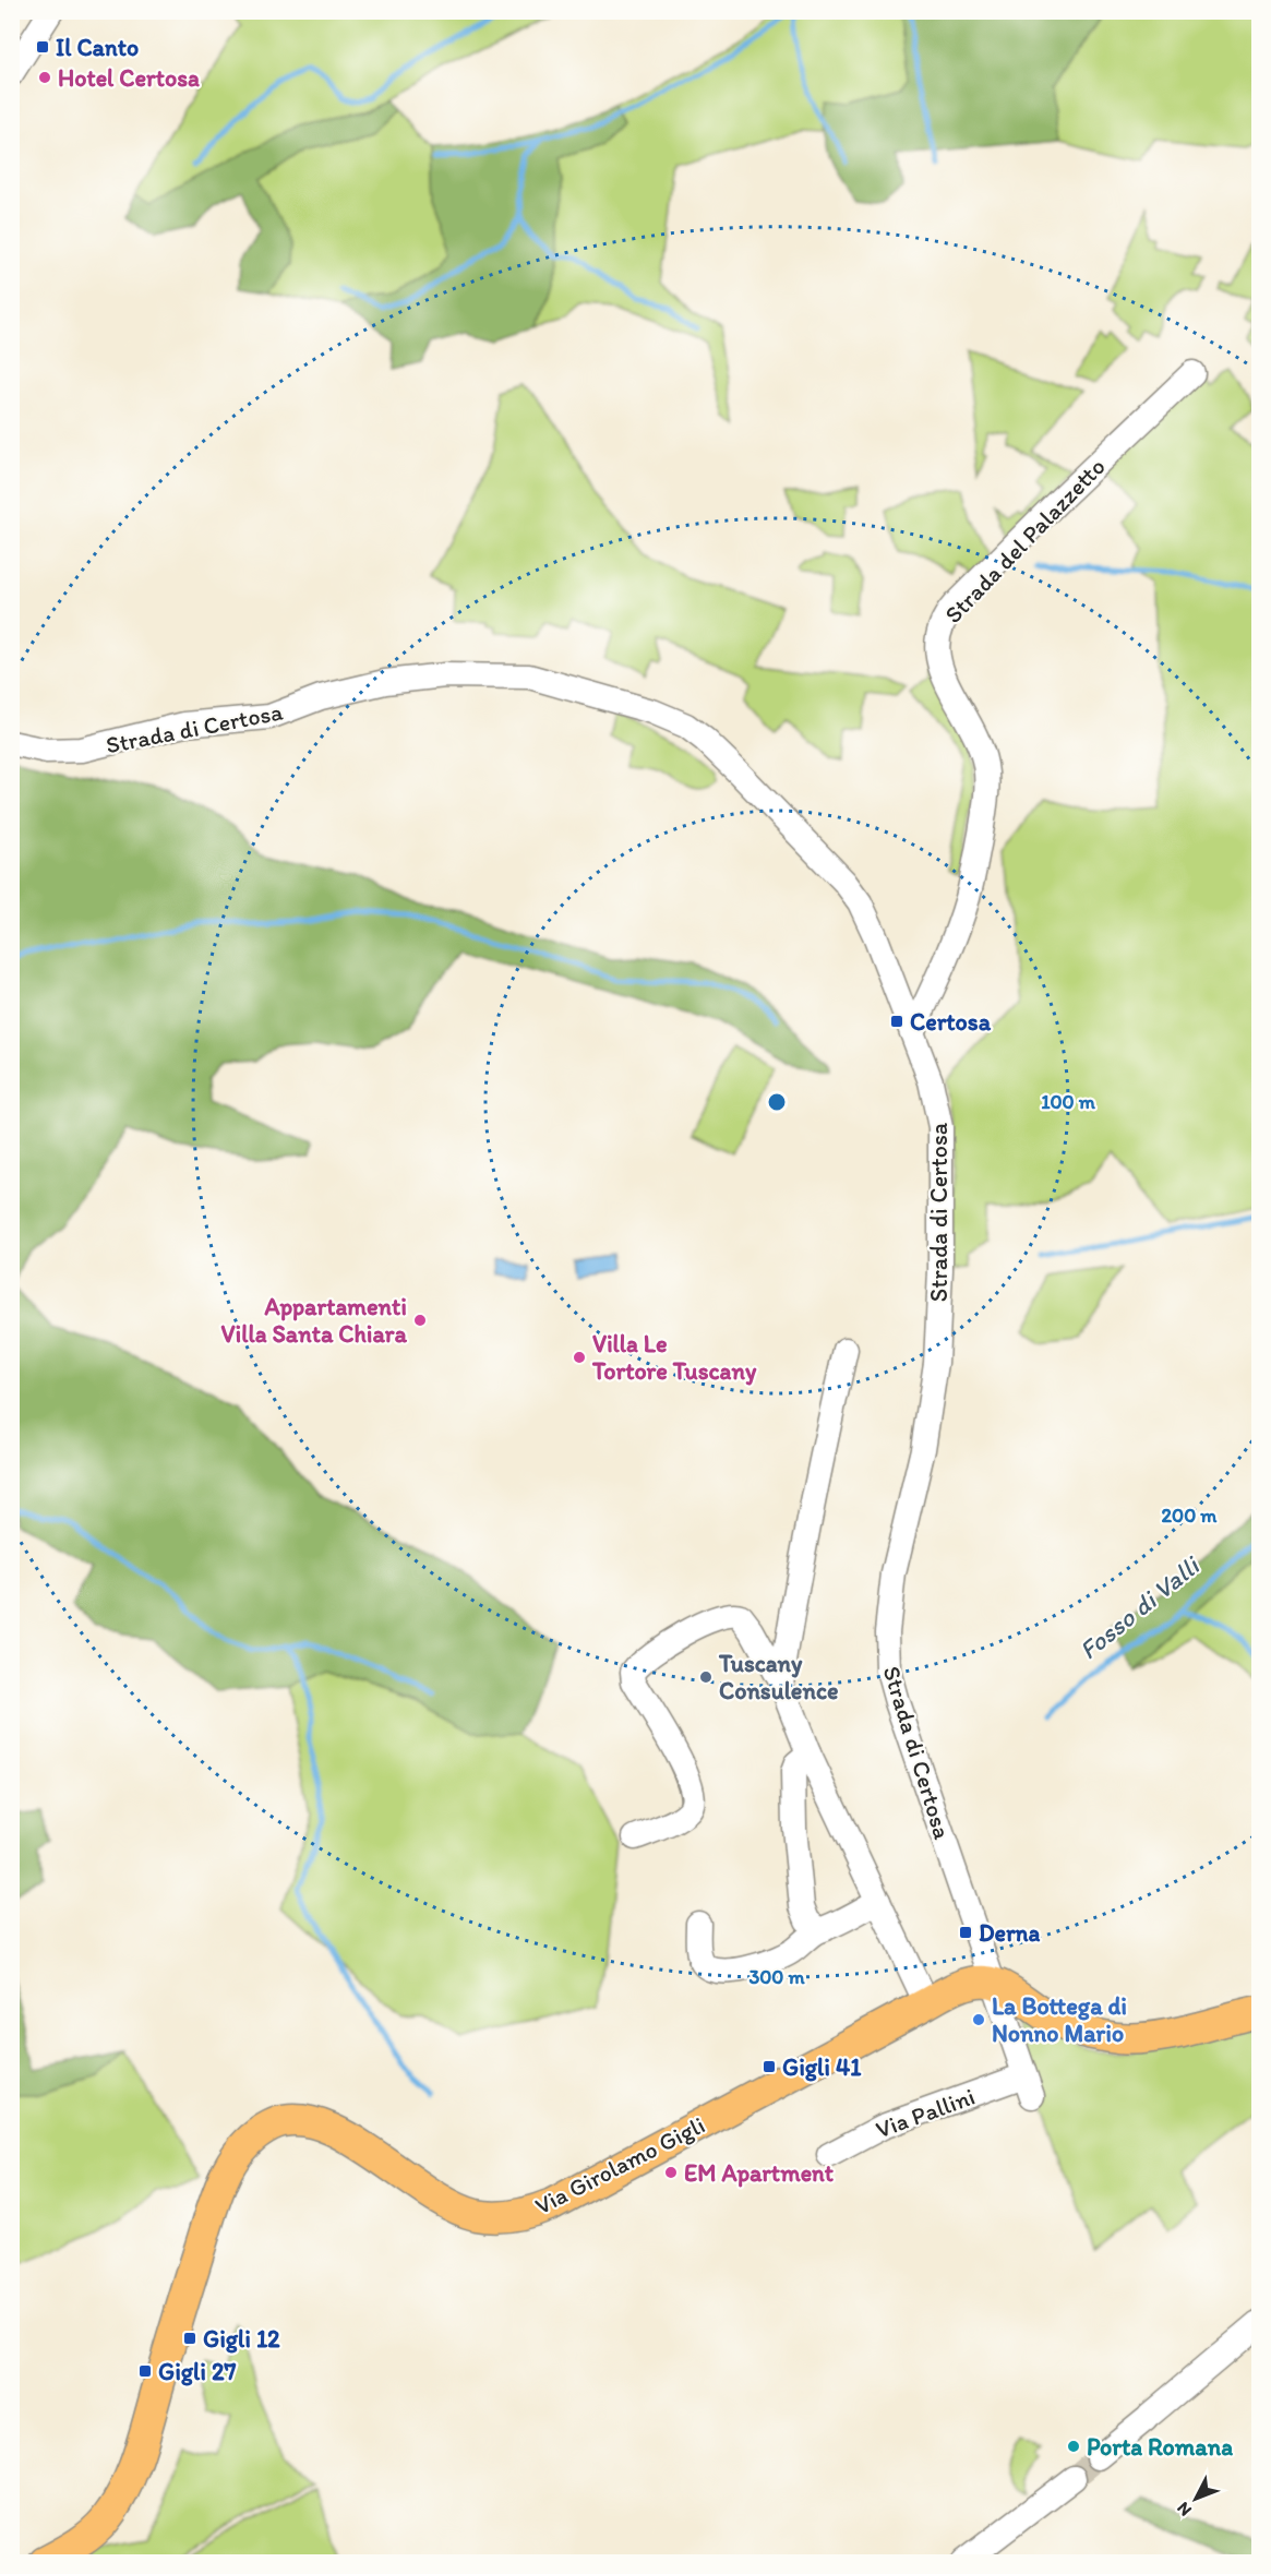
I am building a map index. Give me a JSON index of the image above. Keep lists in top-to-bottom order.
{
  "streets": {
    "main road": ["Via Girolamo Gigli"],
    "street": ["Strada del Palazzetto", "Strada di Certosa", "Via Pallini"]
  },
  "crossings": [
    ["Strada del Palazzetto", "Strada di Certosa"],
    ["Strada di Certosa", "Via Pallini"],
    ["Strada di Certosa", "Via Girolamo Gigli"]
  ],
  "water": ["Fosso di Valli"],
  "places": {
    "transit": [
      "Il Canto",
      "Certosa",
      "Derna",
      "Gigli 41",
      "Gigli 12",
      "Gigli 27"
    ],
    "other": [
      "Hotel Certosa",
      "Appartamenti Villa Santa Chiara",
      "Villa Le Tortore Tuscany",
      "Tuscany Consulence",
      "La Bottega di Nonno Mario",
      "EM Apartment",
      "Porta Romana"
    ]
  },
  "north": "bottom left",
  "rings": ["100 m", "200 m", "300 m"]
}
